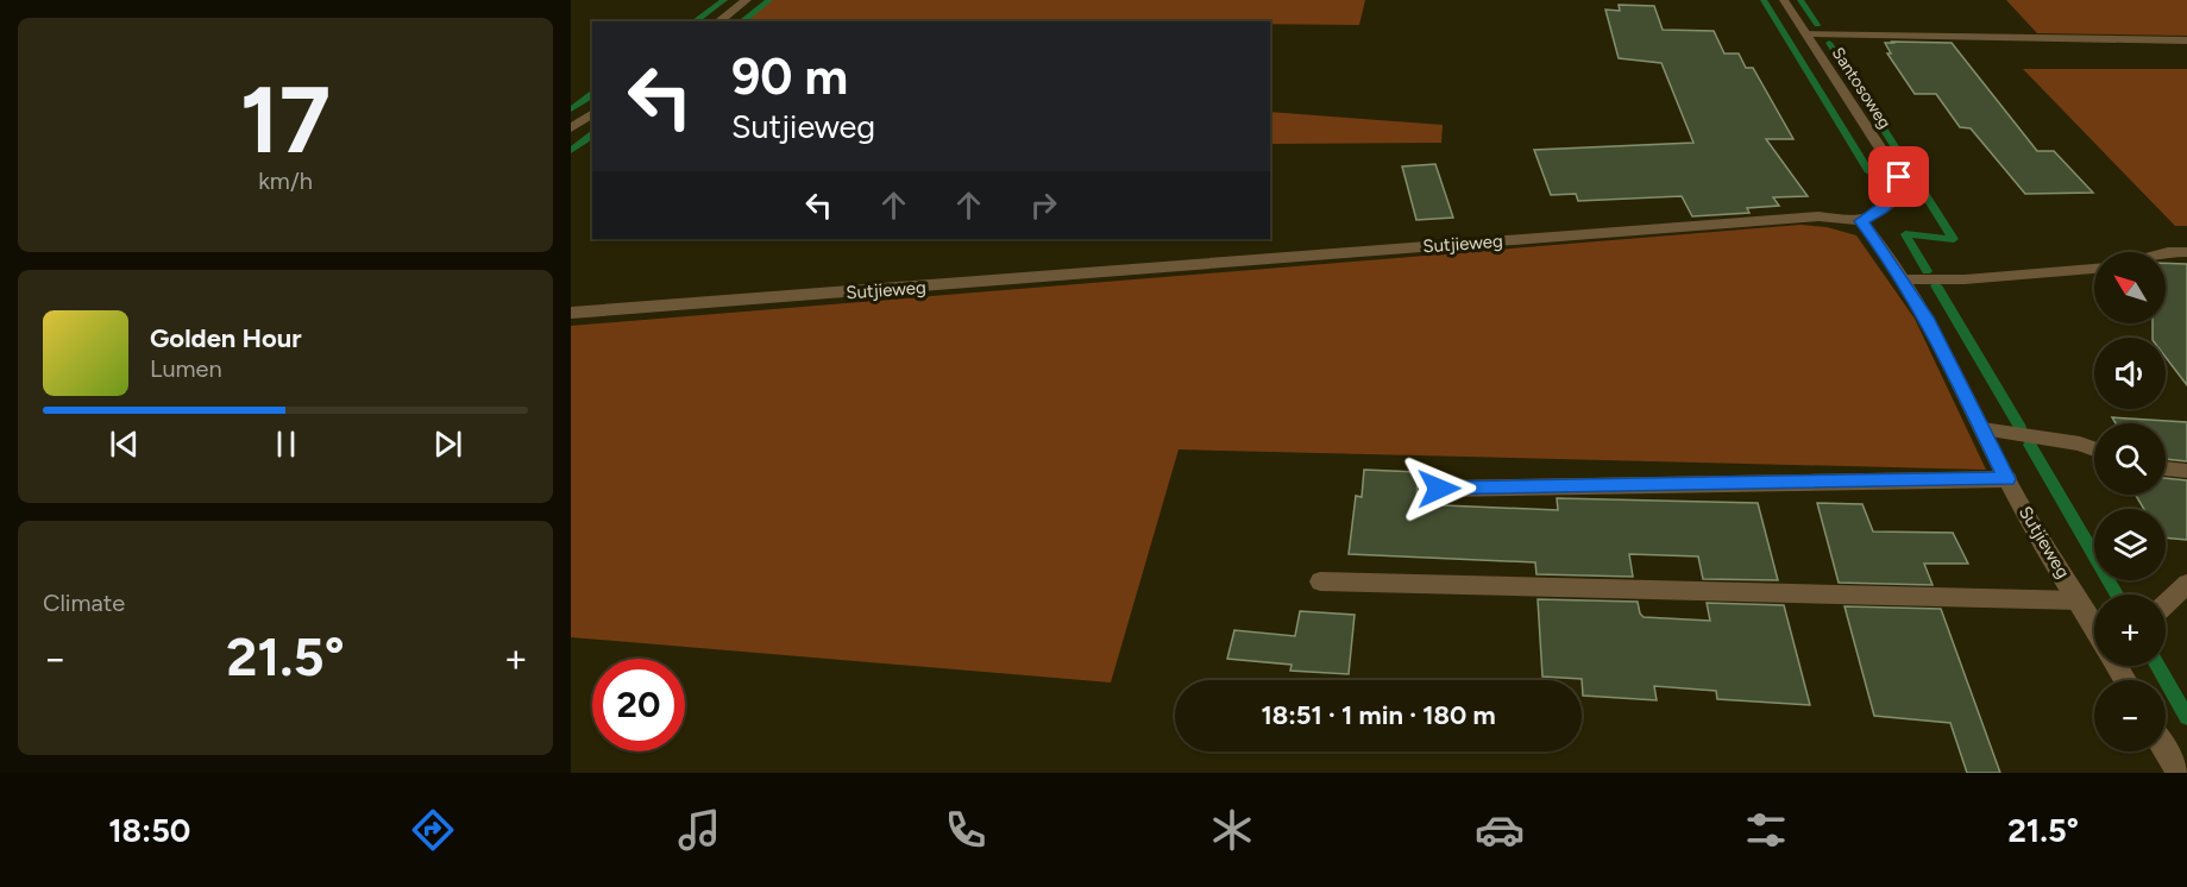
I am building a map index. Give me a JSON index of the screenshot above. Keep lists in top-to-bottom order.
{
  "streets": {
    "street": ["Santosoweg", "Sutjieweg"]
  },
  "crossings": [
    ["Santosoweg", "Sutjieweg"]
  ],
  "north": "top left",
  "page": {
    "tile": [
      ["17", "km/h"],
      "Climate"
    ],
    "turn": ["90 m", "Sutjieweg"],
    "map_buttons": ["+", "−"],
    "song": ["Golden Hour", "Lumen"],
    "heat": ["−", "21.5°", "+"],
    "limit": "20",
    "trip": "18:51 · 1 min · 180 m",
    "tabs": ["18:50", "21.5°"]
  }
}
